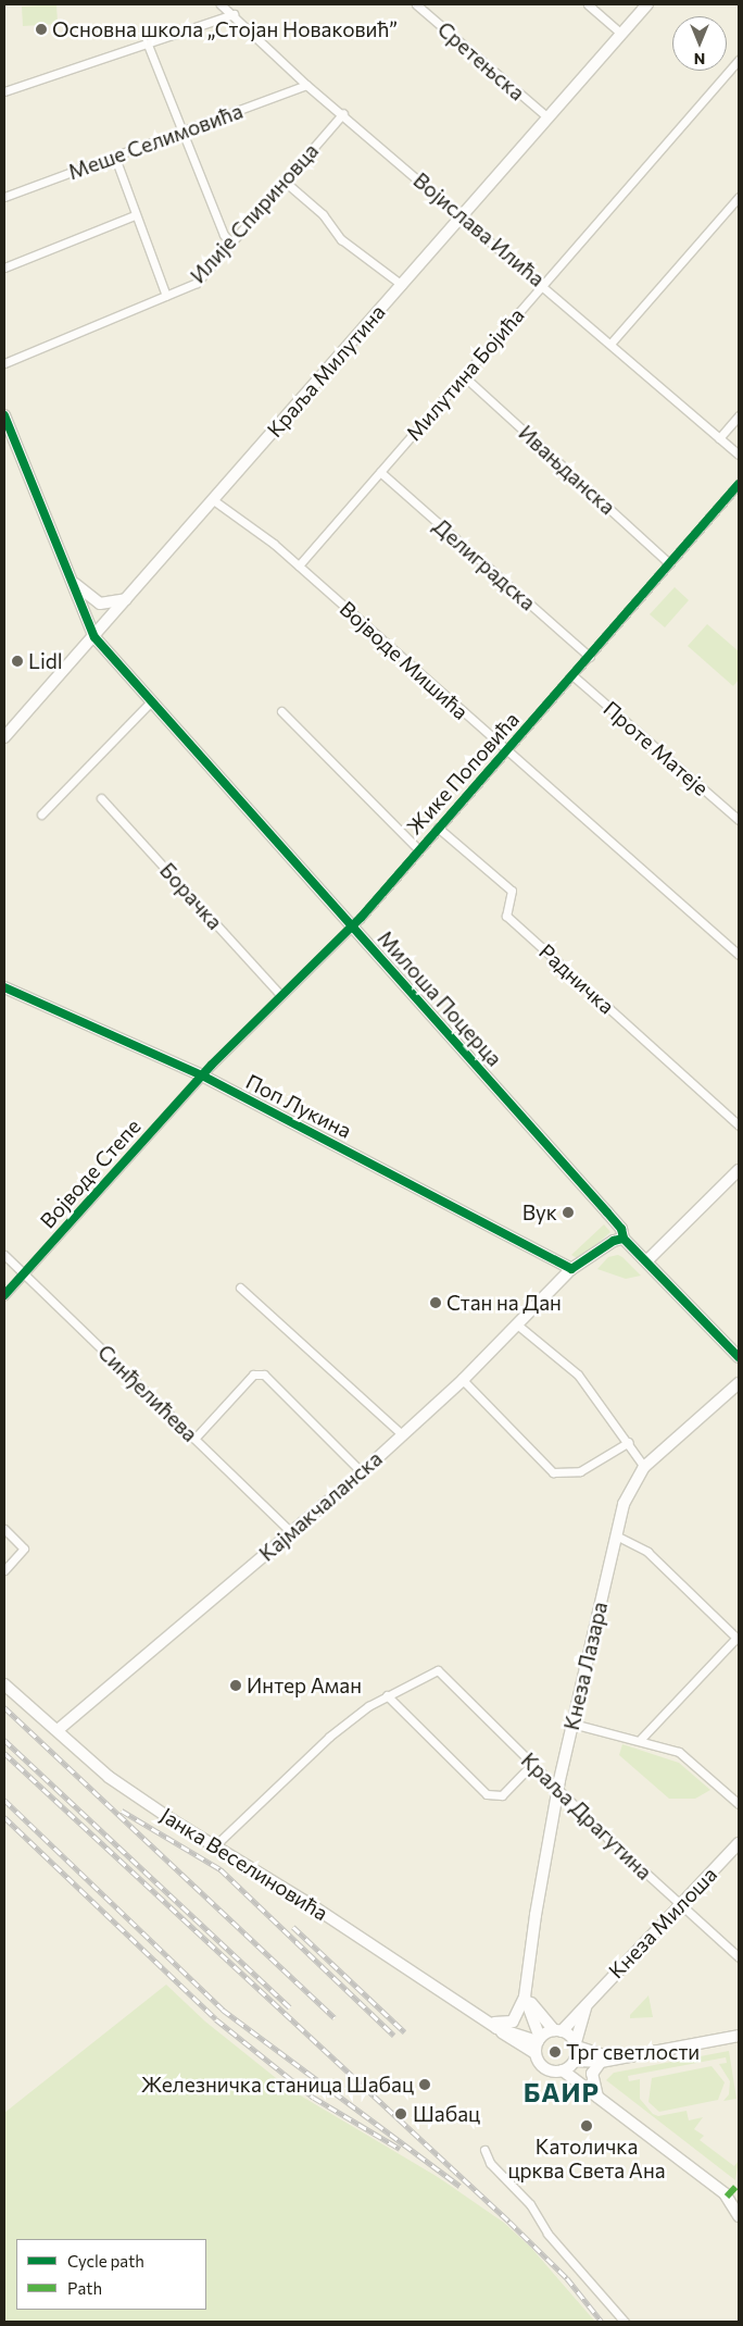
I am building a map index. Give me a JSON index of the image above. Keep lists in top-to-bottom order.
{
  "streets": {
    "street": [
      "Сретењска",
      "Меше Селимовића",
      "Илије Спириновца",
      "Војислава Илића",
      "Краља Милутина",
      "Милутина Бојића",
      "Ивањданска",
      "Делиградска",
      "Војводе Мишића",
      "Проте Матеје",
      "Жике Поповића",
      "Борачка",
      "Радничка",
      "Милоша Поцерца",
      "Поп Лукина",
      "Војводе Степе",
      "Синђелићева",
      "Кајмакчаланска",
      "Кнеза Лазара",
      "Краља Драгутина",
      "Јанка Веселиновића",
      "Кнеза Милоша"
    ]
  },
  "crossings": [
    ["Сретењска", "Краља Милутина"],
    ["Меше Селимовића", "Војислава Илића"],
    ["Илије Спириновца", "Војислава Илића"],
    ["Војислава Илића", "Краља Милутина"],
    ["Војислава Илића", "Милутина Бојића"],
    ["Краља Милутина", "Војводе Мишића"],
    ["Краља Милутина", "Милоша Поцерца"],
    ["Милутина Бојића", "Ивањданска"],
    ["Милутина Бојића", "Делиградска"],
    ["Милутина Бојића", "Војводе Мишића"],
    ["Ивањданска", "Жике Поповића"],
    ["Делиградска", "Жике Поповића"],
    ["Војводе Мишића", "Жике Поповића"],
    ["Проте Матеје", "Жике Поповића"],
    ["Жике Поповића", "Борачка"],
    ["Жике Поповића", "Радничка"],
    ["Жике Поповића", "Милоша Поцерца"],
    ["Жике Поповића", "Поп Лукина"],
    ["Жике Поповића", "Војводе Степе"],
    ["Милоша Поцерца", "Кајмакчаланска"],
    ["Поп Лукина", "Војводе Степе"],
    ["Поп Лукина", "Кајмакчаланска"],
    ["Војводе Степе", "Синђелићева"],
    ["Синђелићева", "Кајмакчаланска"],
    ["Кајмакчаланска", "Јанка Веселиновића"],
    ["Кнеза Лазара", "Краља Драгутина"],
    ["Кнеза Лазара", "Јанка Веселиновића"],
    ["Кнеза Лазара", "Кнеза Милоша"],
    ["Краља Драгутина", "Кнеза Милоша"],
    ["Јанка Веселиновића", "Кнеза Милоша"]
  ],
  "districts": ["БАИР"],
  "places": [
    "Основна школа „Стојан Новаковић”",
    "Lidl",
    "Вук",
    "Стан на Дан",
    "Интер Аман",
    "Трг светлости",
    "Железничка станица Шабац",
    "Шабац",
    "Католичка црква Света Ана"
  ],
  "legend": ["Cycle path", "Path"],
  "north": "bottom"
}
